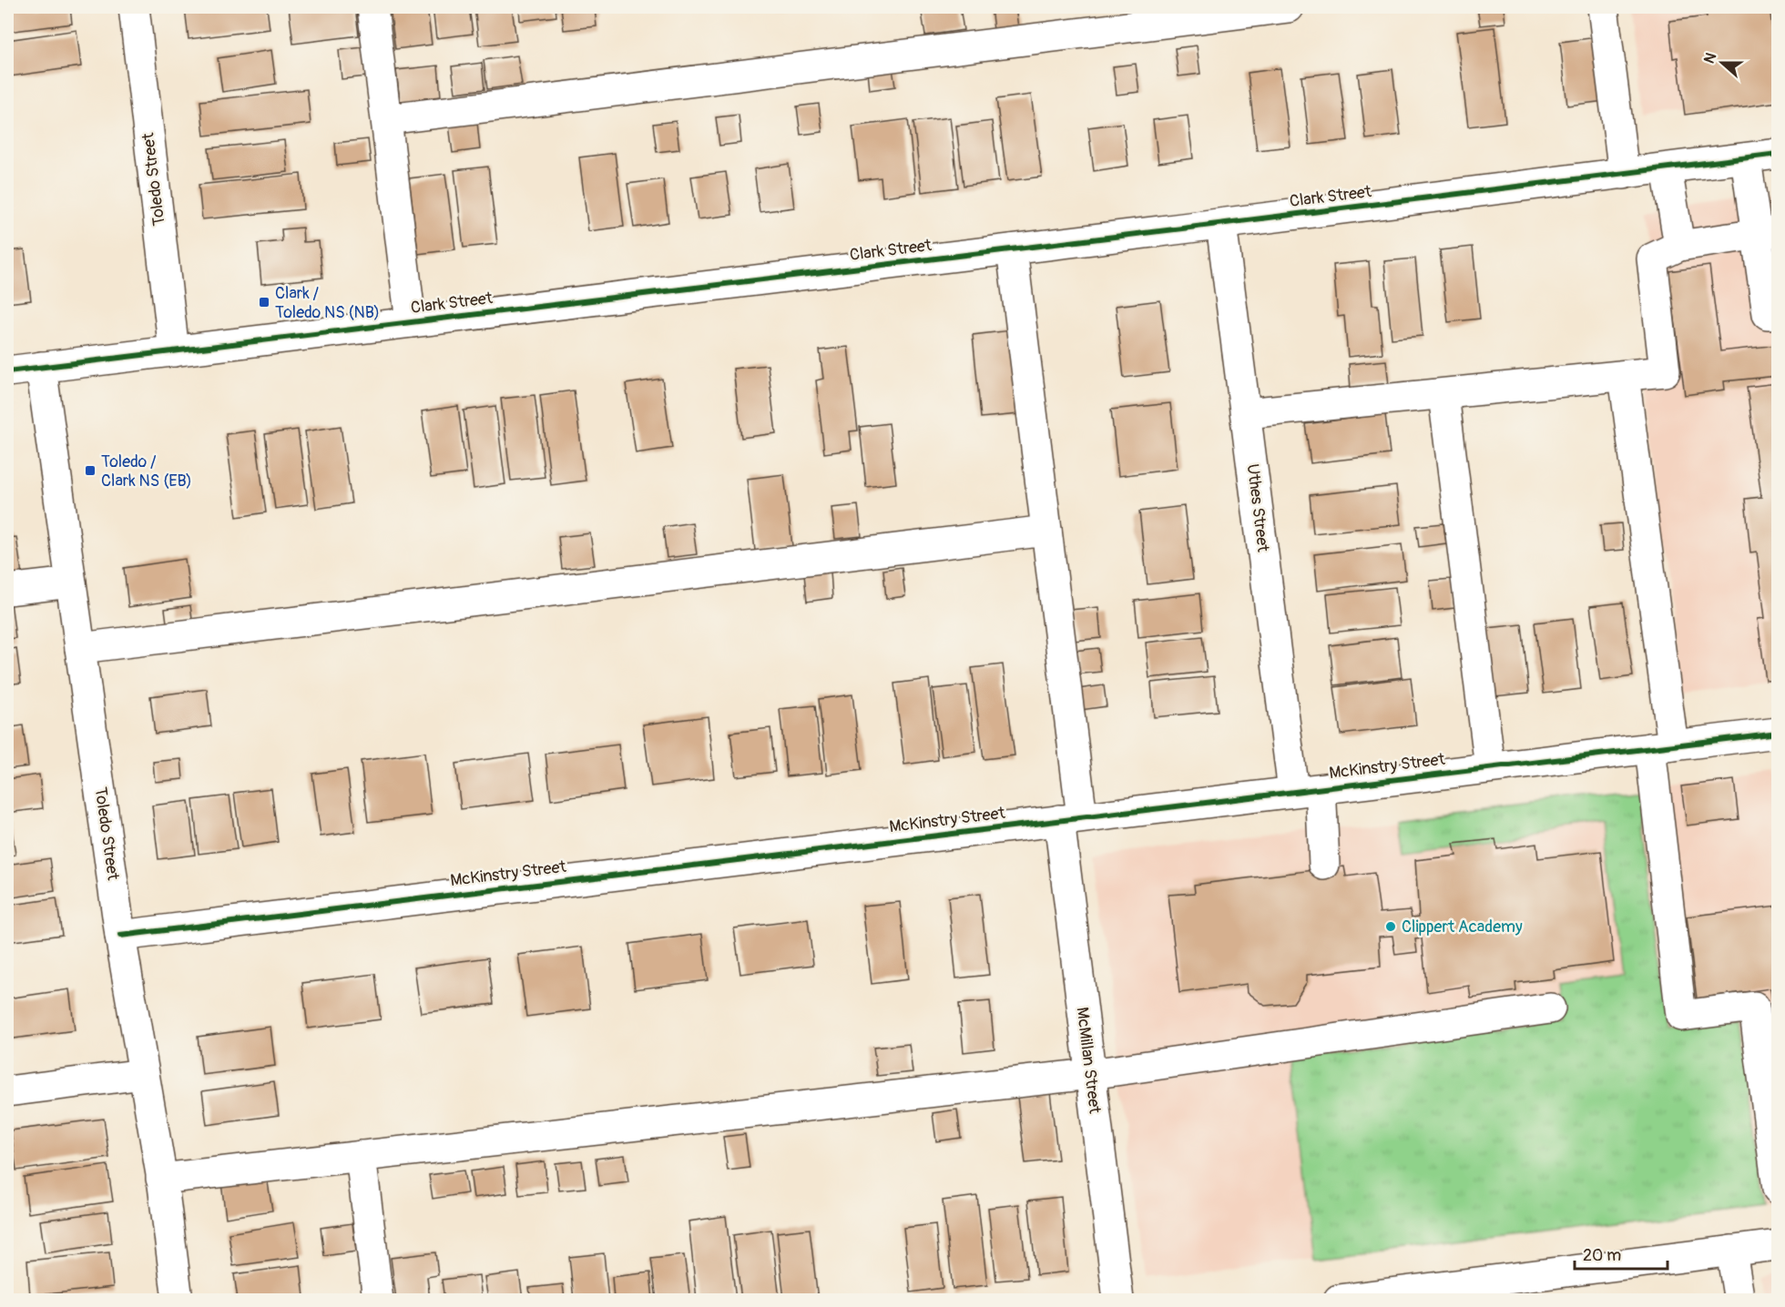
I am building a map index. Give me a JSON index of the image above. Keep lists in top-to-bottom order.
{
  "streets": {
    "street": [
      "Toledo Street",
      "Clark Street",
      "Uthes Street",
      "McKinstry Street",
      "McMillan Street"
    ]
  },
  "crossings": [
    ["Toledo Street", "Clark Street"],
    ["Toledo Street", "McKinstry Street"],
    ["Clark Street", "Uthes Street"],
    ["Clark Street", "McMillan Street"],
    ["Uthes Street", "McKinstry Street"],
    ["McKinstry Street", "McMillan Street"]
  ],
  "places": {
    "transit": ["Clark / Toledo NS (NB)", "Toledo / Clark NS (EB)"],
    "other": ["Clippert Academy"]
  },
  "scale_bar": "20 m",
  "north": "left"
}
